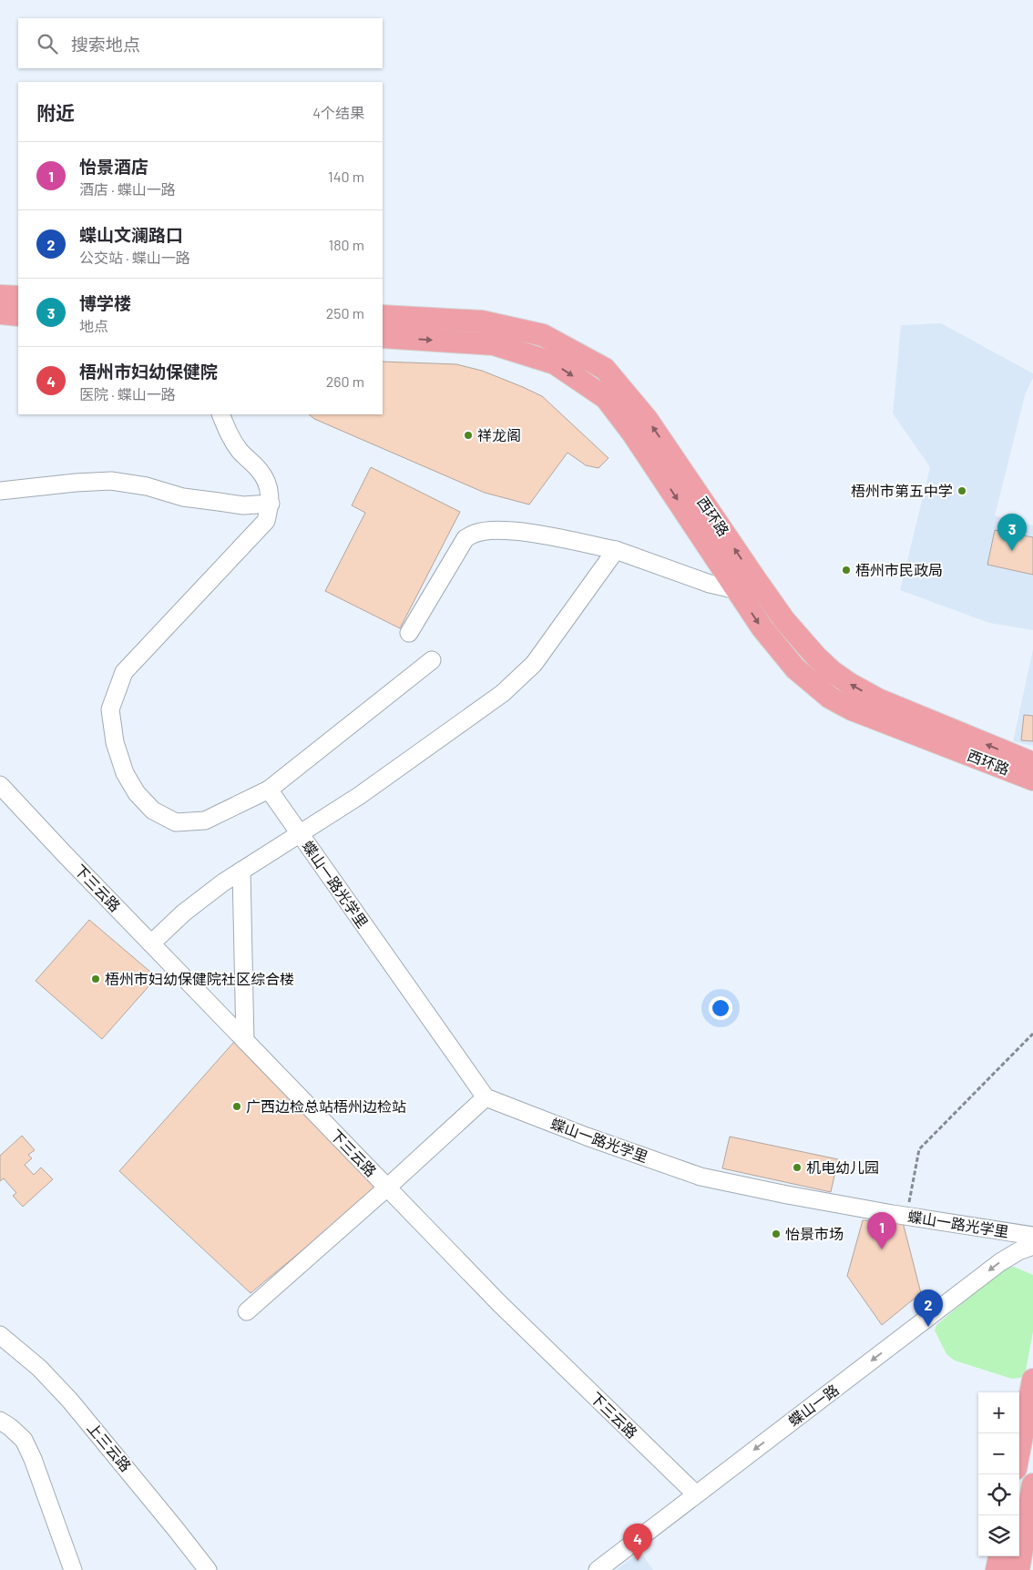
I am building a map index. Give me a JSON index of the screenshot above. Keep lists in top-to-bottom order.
{
  "streets": {
    "main road": ["西环路"],
    "street": [
      "蝶山一路光学里",
      "下三云路",
      "蝶山一路",
      "上三云路"
    ]
  },
  "crossings": [
    ["下三云路", "蝶山一路"]
  ],
  "one_way": ["蝶山一路"],
  "places": [
    "祥龙阁",
    "梧州市第五中学",
    "梧州市民政局",
    "梧州市妇幼保健院社区综合楼",
    "广西边检总站梧州边检站",
    "机电幼儿园",
    "怡景市场"
  ],
  "page": {
    "search": "搜索地点",
    "heading": ["附近", "4个结果"],
    "list": [
      {
        "mark": "1",
        "name": "怡景酒店",
        "note": "酒店 · 蝶山一路",
        "value": "140 m"
      },
      {
        "mark": "2",
        "name": "蝶山文澜路口",
        "note": "公交站 · 蝶山一路",
        "value": "180 m"
      },
      {
        "mark": "3",
        "name": "博学楼",
        "note": "地点",
        "value": "250 m"
      },
      {
        "mark": "4",
        "name": "梧州市妇幼保健院",
        "note": "医院 · 蝶山一路",
        "value": "260 m"
      }
    ],
    "pins": [
      "3",
      "1",
      "2",
      "4"
    ],
    "map_buttons": ["+", "−"]
  }
}
